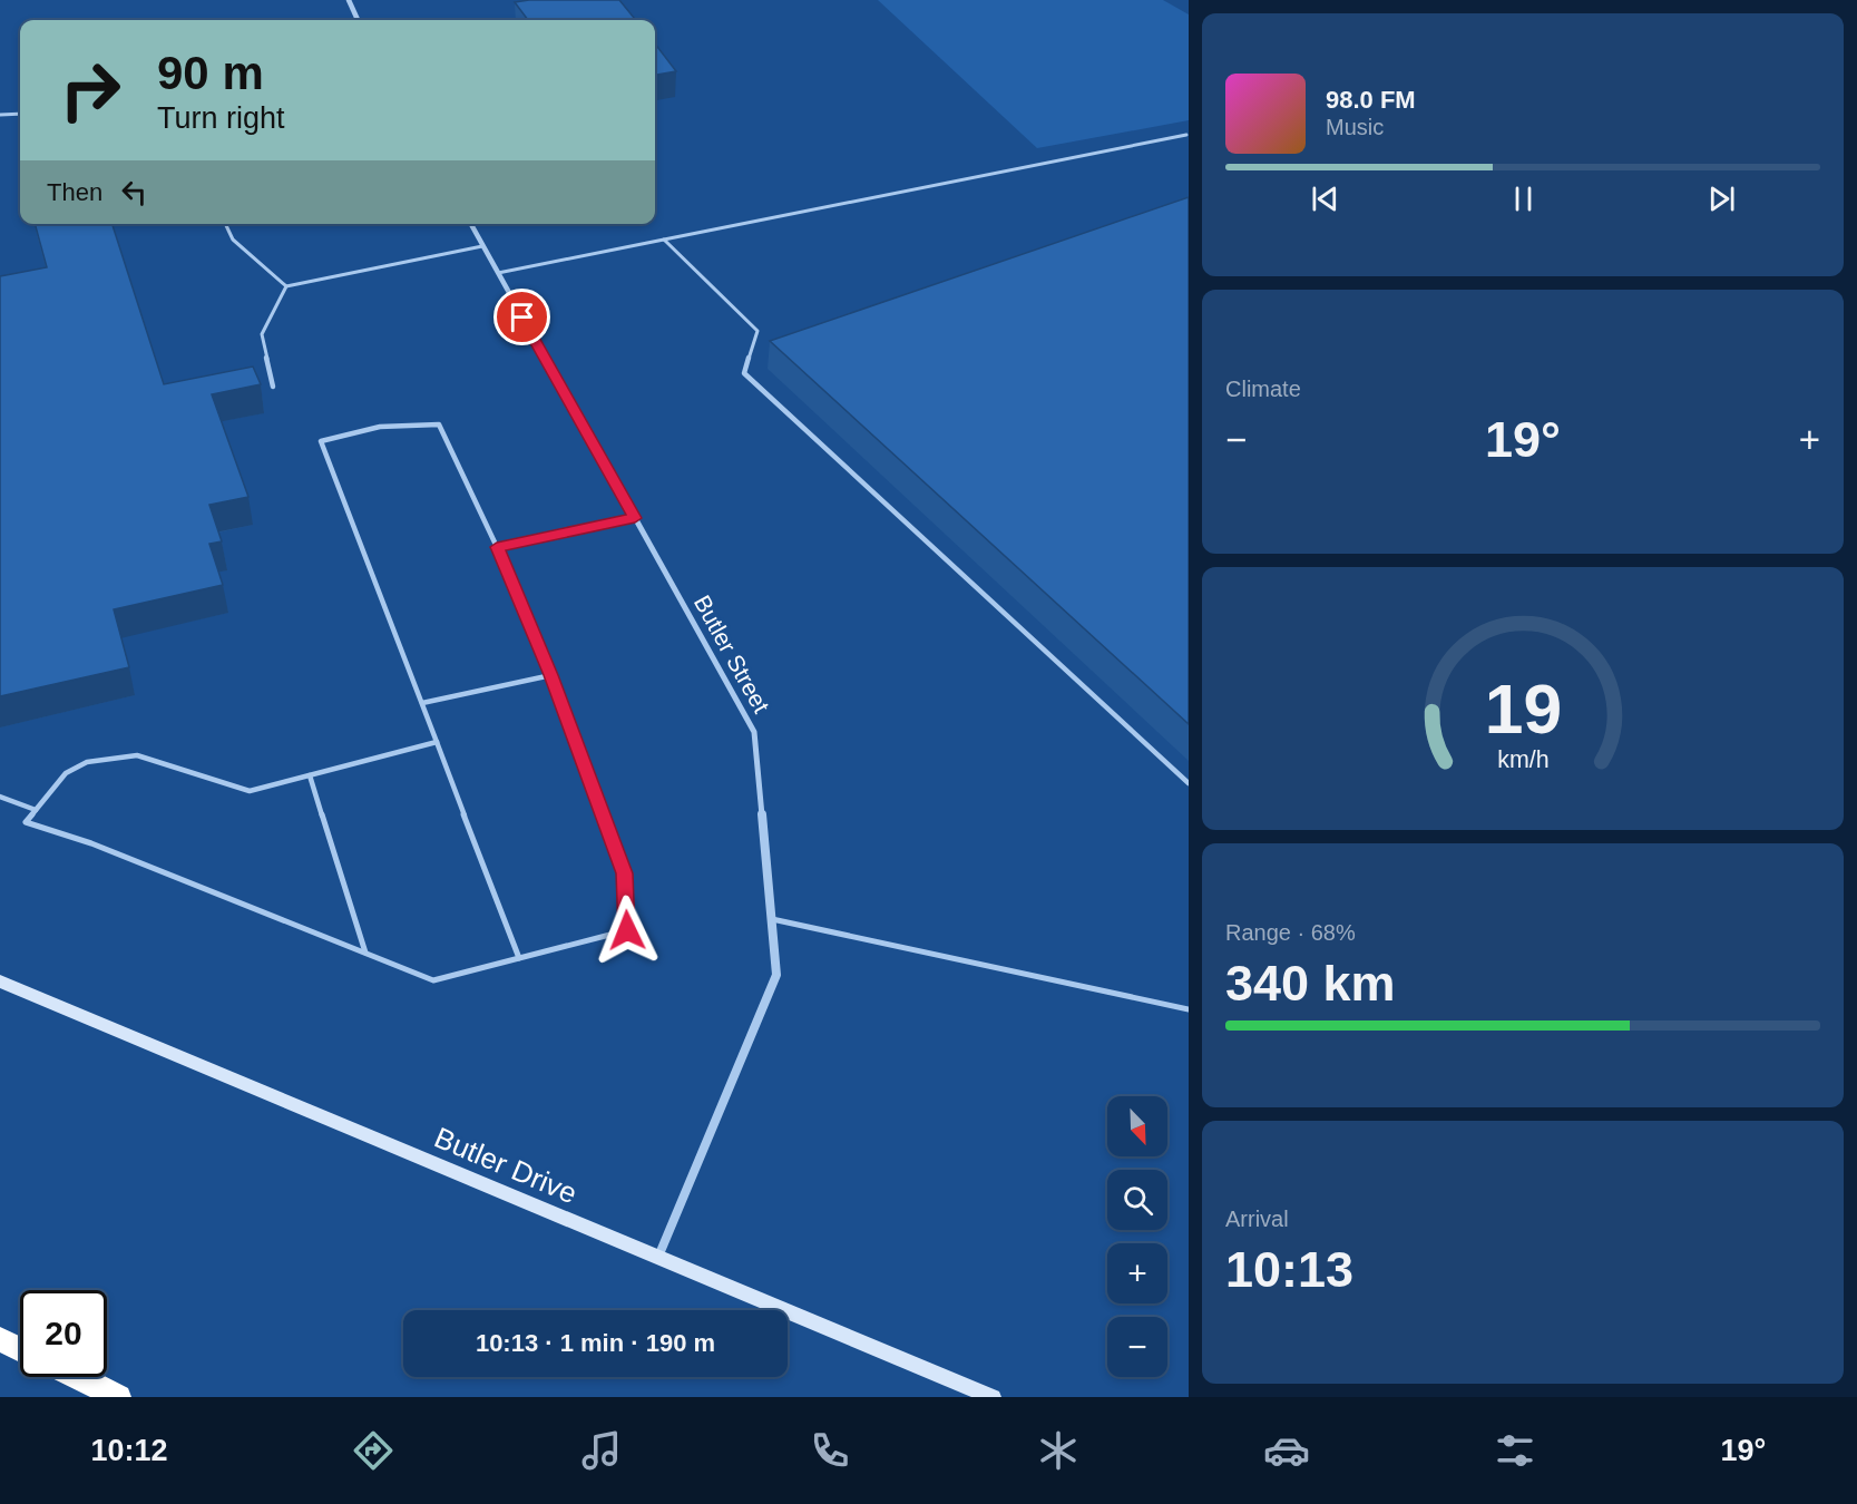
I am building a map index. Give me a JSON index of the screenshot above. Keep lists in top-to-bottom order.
{
  "streets": {
    "street": ["Butler Street", "Butler Drive"]
  },
  "crossings": [
    ["Butler Street", "Butler Drive"]
  ],
  "north": "bottom right",
  "page": {
    "turn": ["90 m", "Turn right"],
    "song": ["98.0 FM", "Music"],
    "then": "Then",
    "tile": [
      "Climate",
      ["Range · 68%", "340 km"],
      ["Arrival", "10:13"]
    ],
    "heat": ["−", "19°", "+"],
    "map_buttons": ["+", "−"],
    "limit": "20",
    "trip": "10:13 · 1 min · 190 m",
    "tabs": ["10:12", "19°"],
    "gauge": ["19", "km/h"]
  }
}
